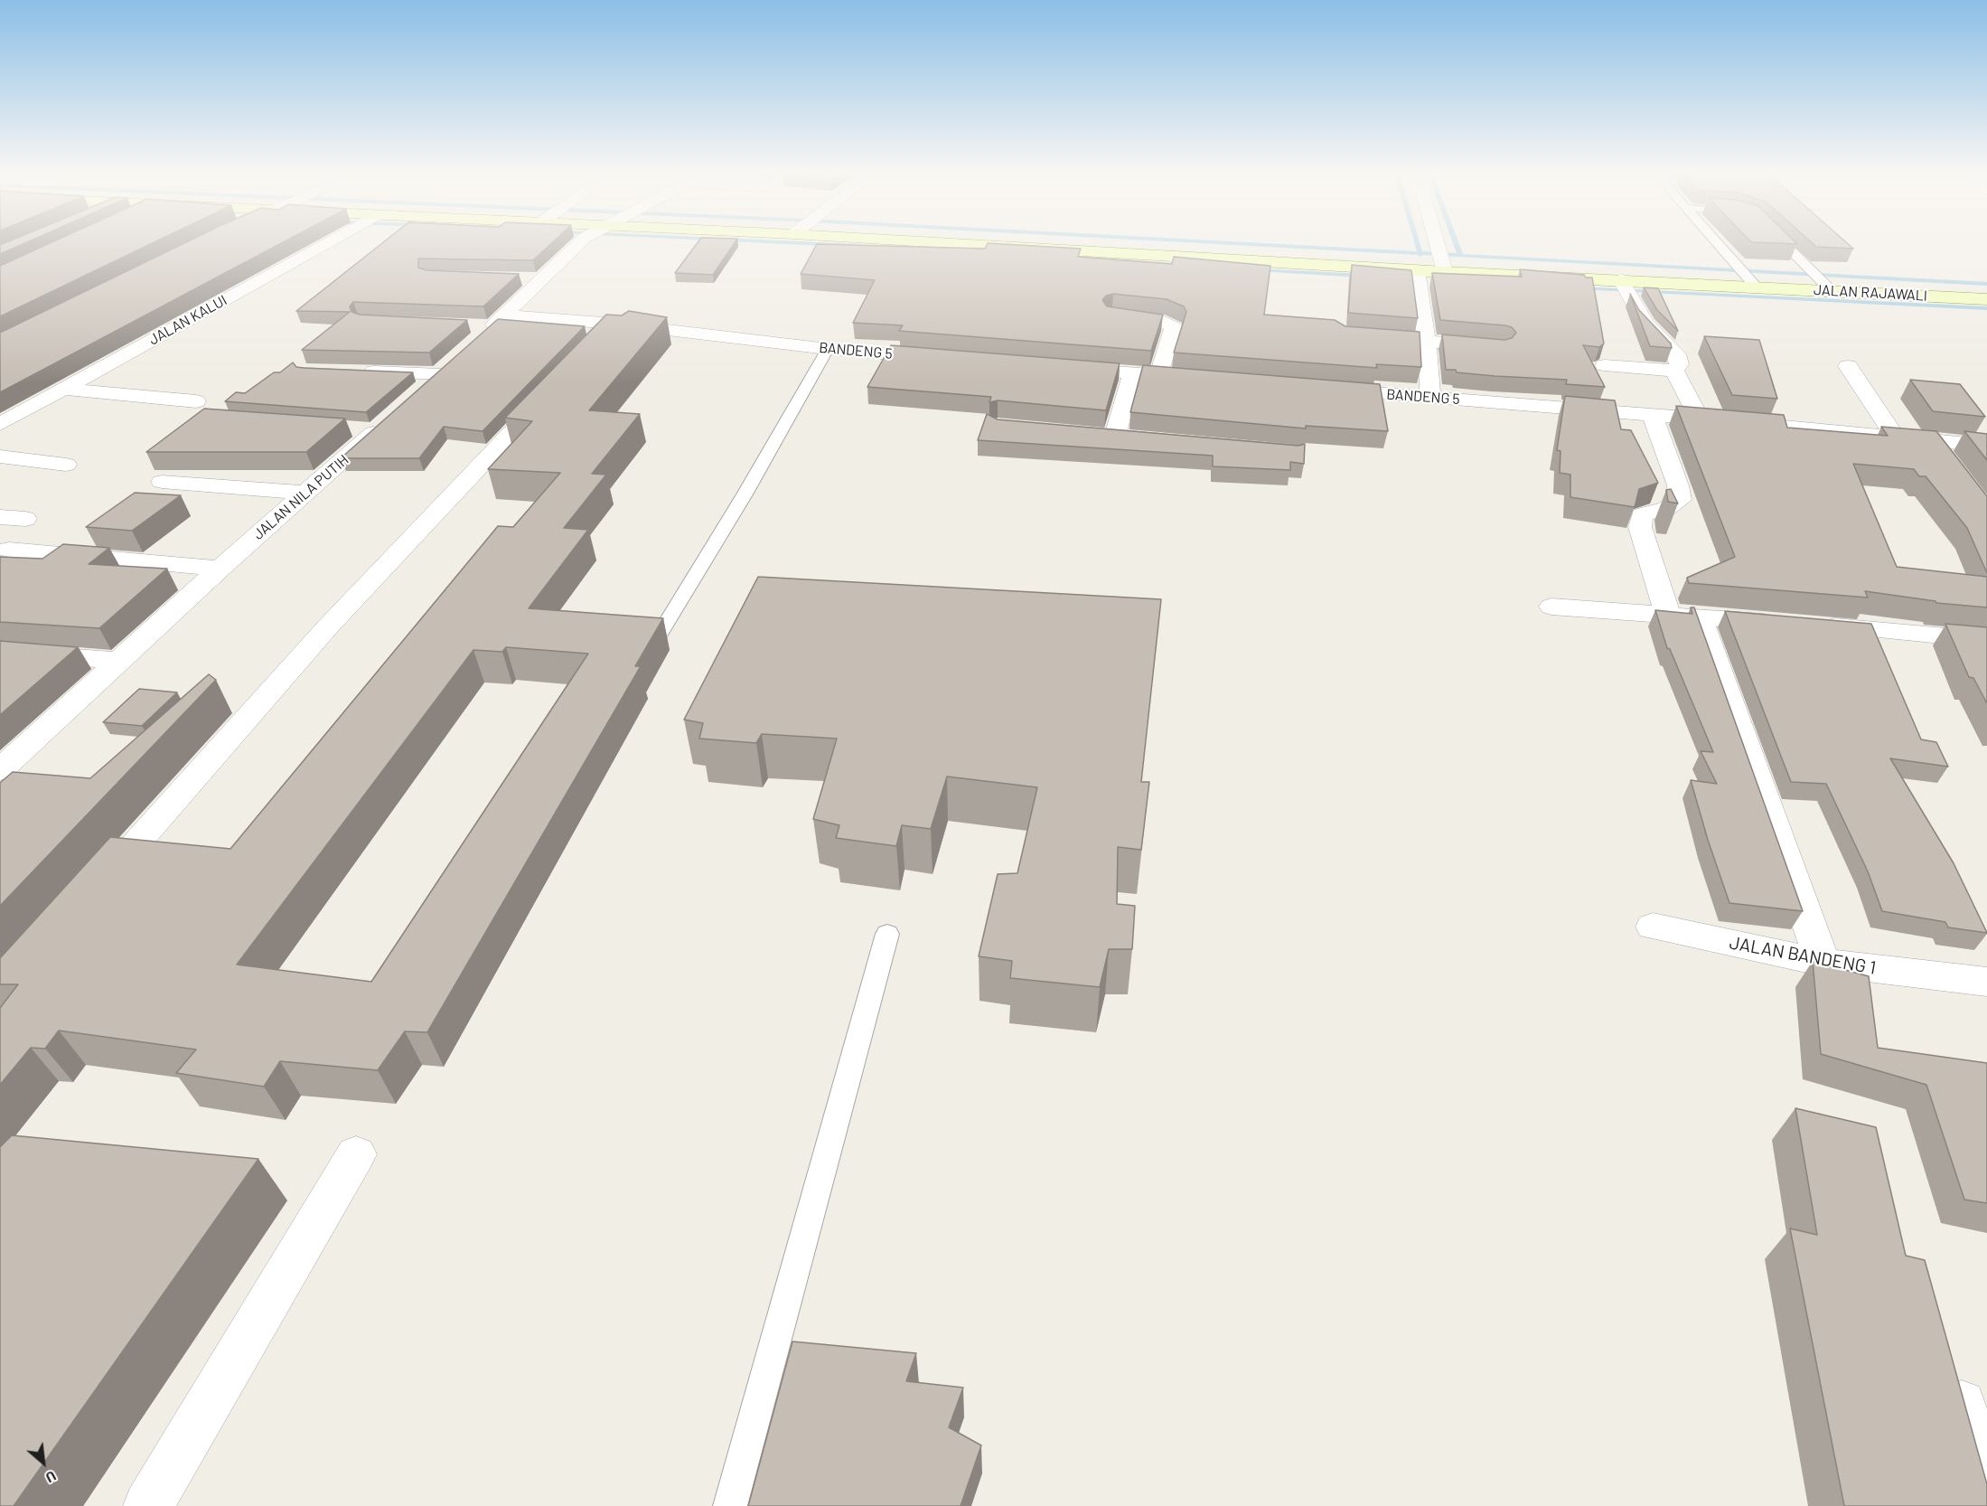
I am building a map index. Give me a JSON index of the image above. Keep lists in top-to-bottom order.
{
  "streets": {
    "main road": ["JALAN RAJAWALI"],
    "street": [
      "JALAN KALUI",
      "BANDENG 5",
      "JALAN NILA PUTIH",
      "JALAN BANDENG 1"
    ]
  },
  "north": "bottom right"
}
